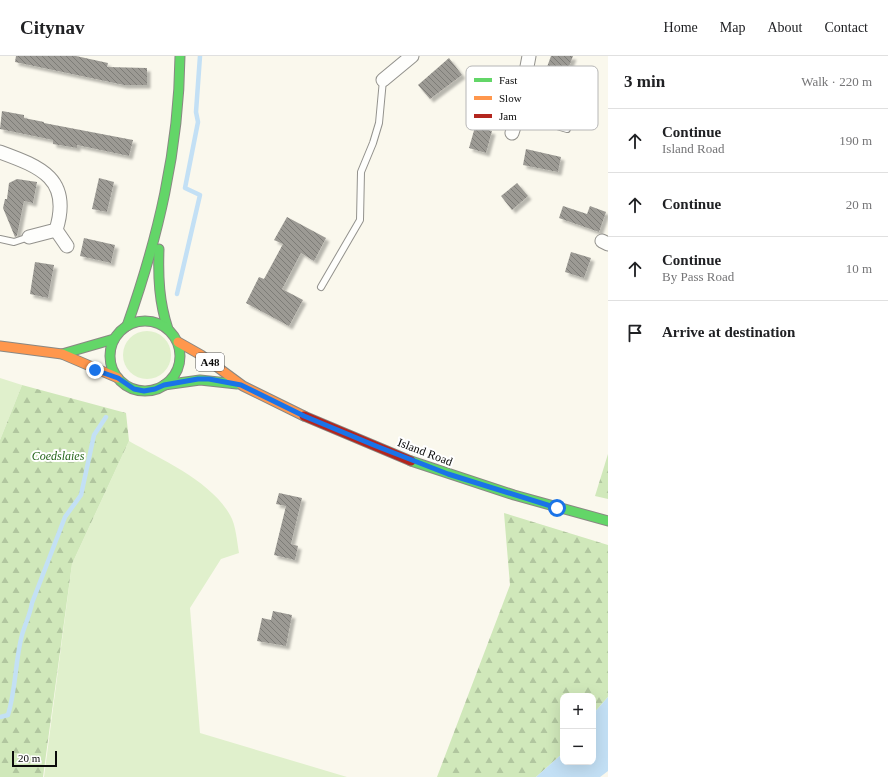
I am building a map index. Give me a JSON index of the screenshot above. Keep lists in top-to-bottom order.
{
  "streets": {
    "main road": ["A48", "Island Road"]
  },
  "parks": ["Coedslaies"],
  "legend": ["Fast", "Slow", "Jam"],
  "scale_bar": "20 m",
  "page": {
    "header": "Citynav",
    "nav": [
      "Home",
      "Map",
      "About",
      "Contact"
    ],
    "heading": ["3 min", "Walk · 220 m"],
    "list": [
      ["Continue", "Island Road", "190 m"],
      ["Continue", "20 m"],
      ["Continue", "By Pass Road", "10 m"],
      "Arrive at destination"
    ],
    "map_buttons": ["+", "−"],
    "scale": "20 m"
  }
}
